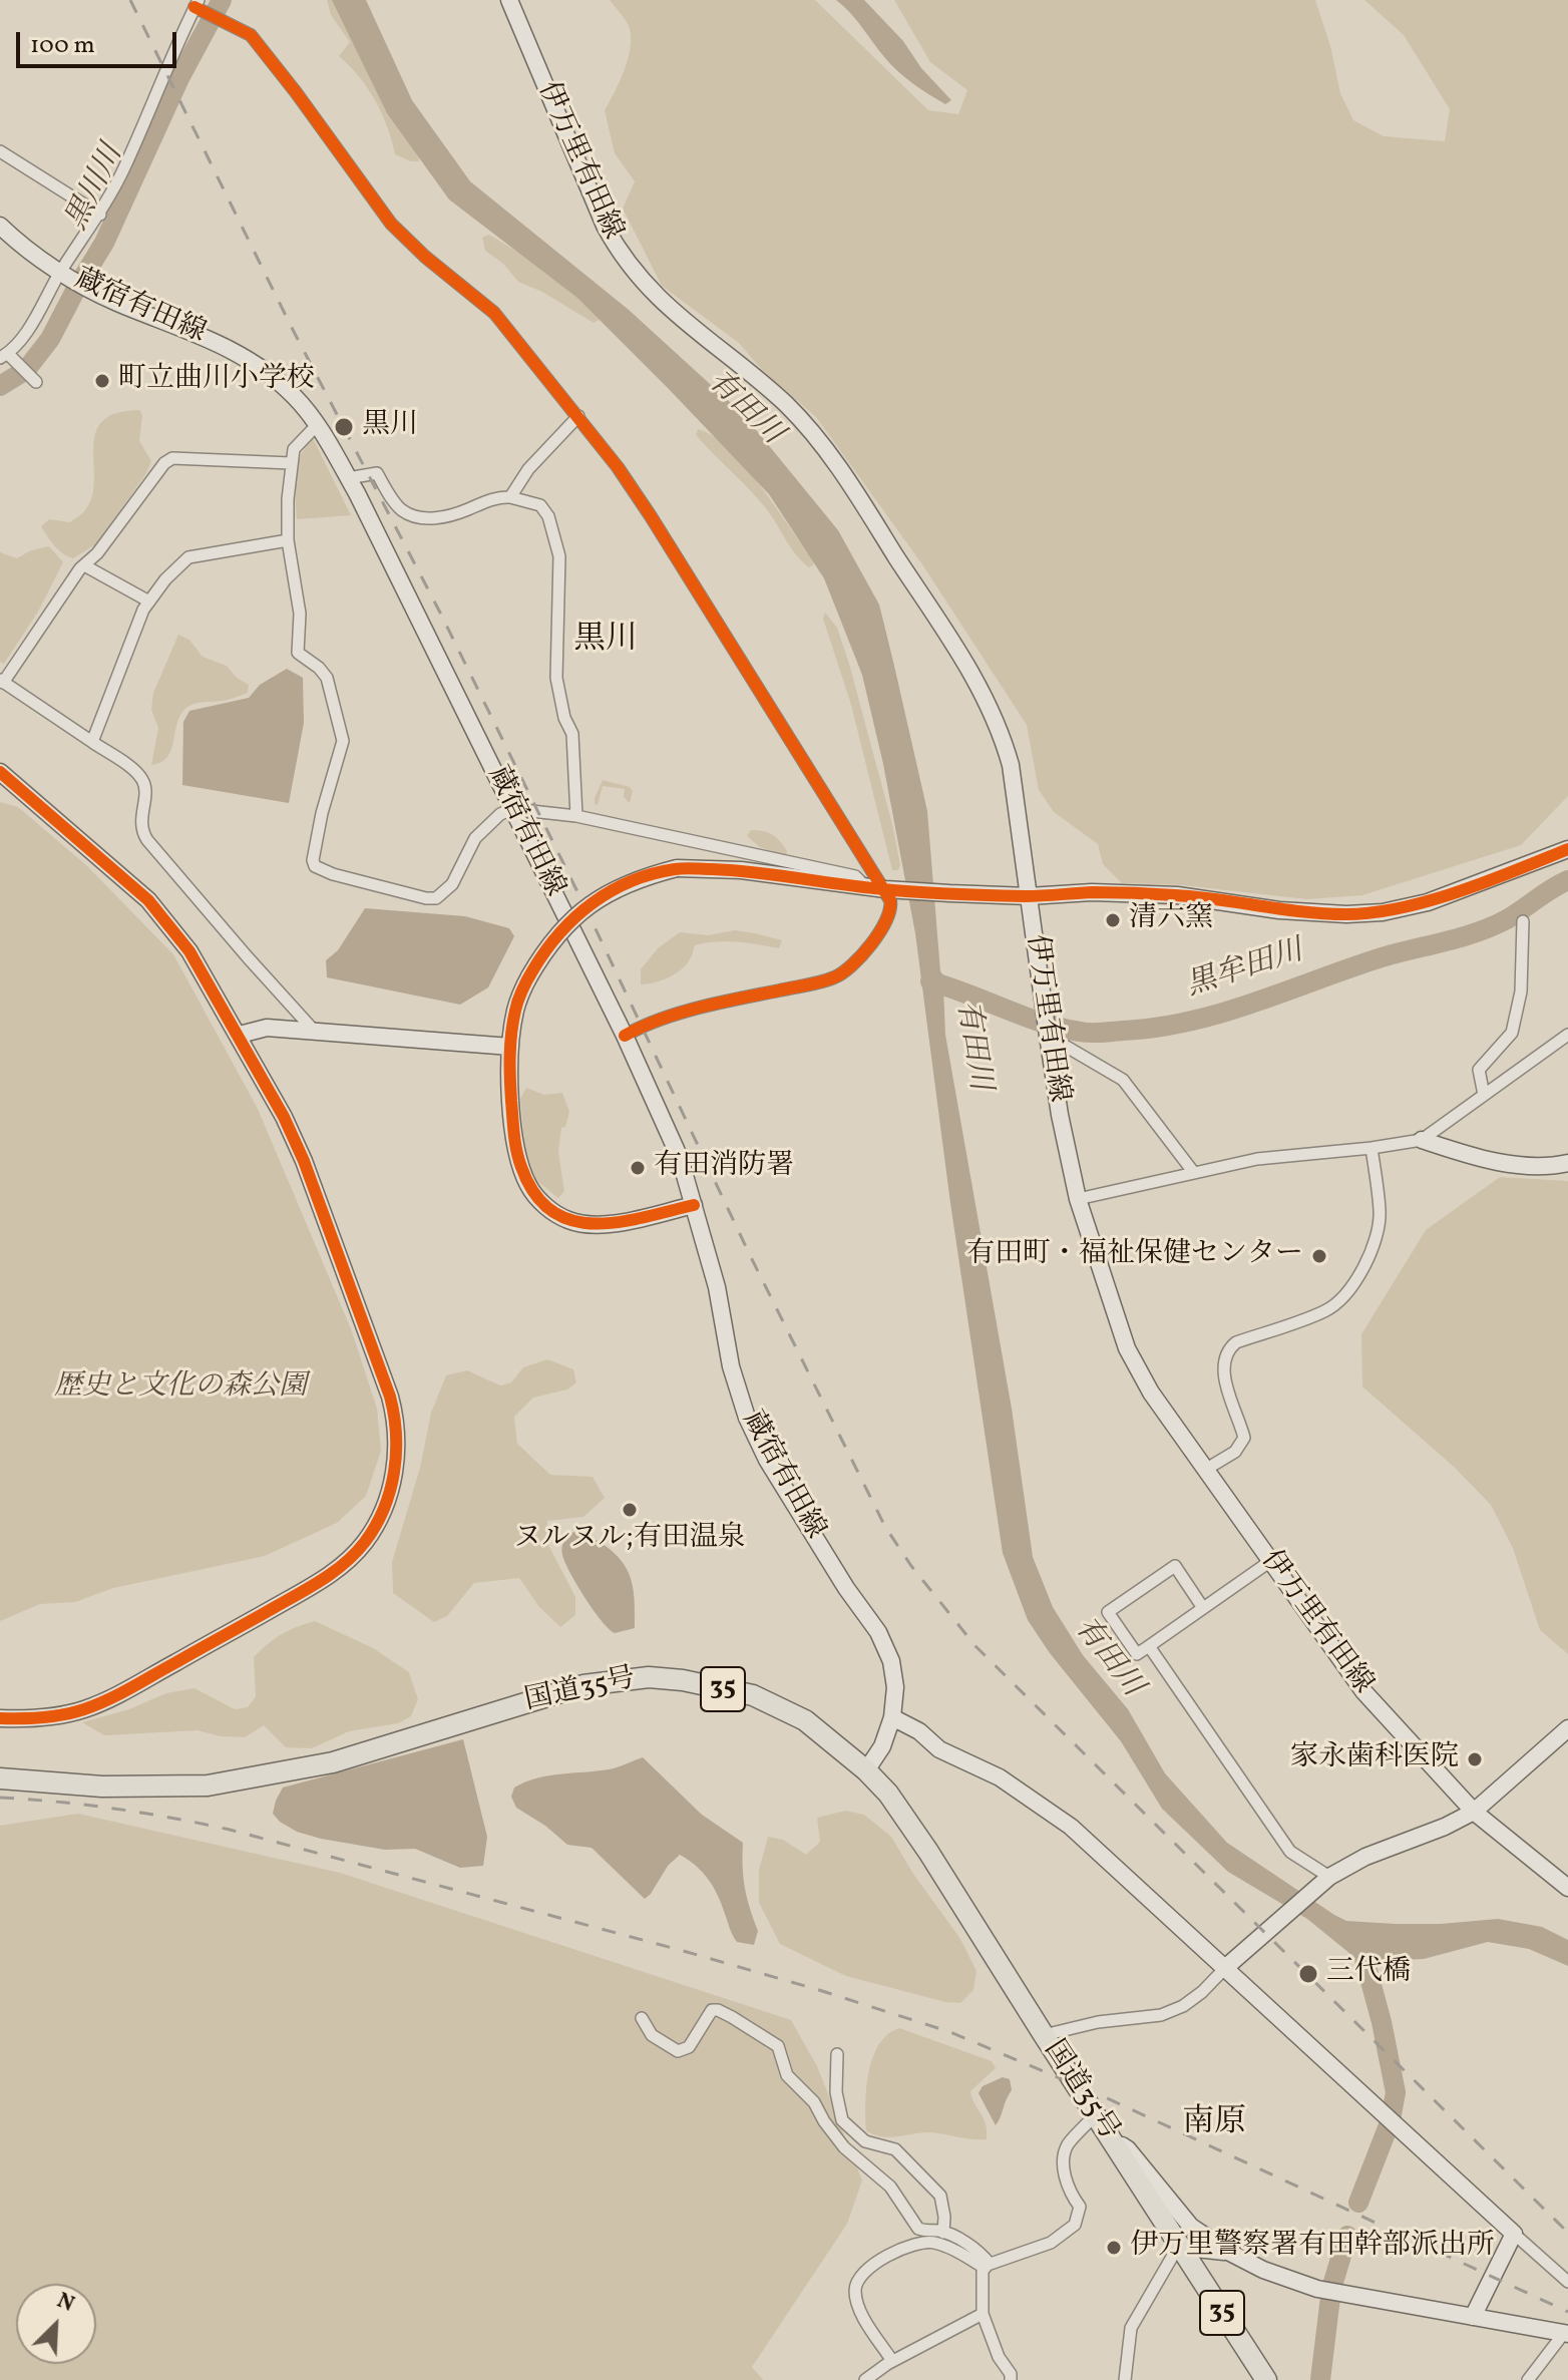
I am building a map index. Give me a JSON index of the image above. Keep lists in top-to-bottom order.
{
  "streets": {
    "highway": ["35", "国道35号"],
    "street": ["伊万里有田線", "蔵宿有田線"]
  },
  "crossings": [
    ["蔵宿有田線", "国道35号"],
    ["35", "国道35号"]
  ],
  "districts": ["黒川", "南原"],
  "water": ["黒川川", "有田川", "黒牟田川"],
  "parks": ["歴史と文化の森公園"],
  "places": [
    "町立曲川小学校",
    "黒川",
    "清六窯",
    "有田消防署",
    "有田町・福祉保健センター",
    "ヌルヌル;有田温泉",
    "家永歯科医院",
    "三代橋",
    "伊万里警察署有田幹部派出所"
  ],
  "scale_bar": "100 m",
  "north": "top right"
}
